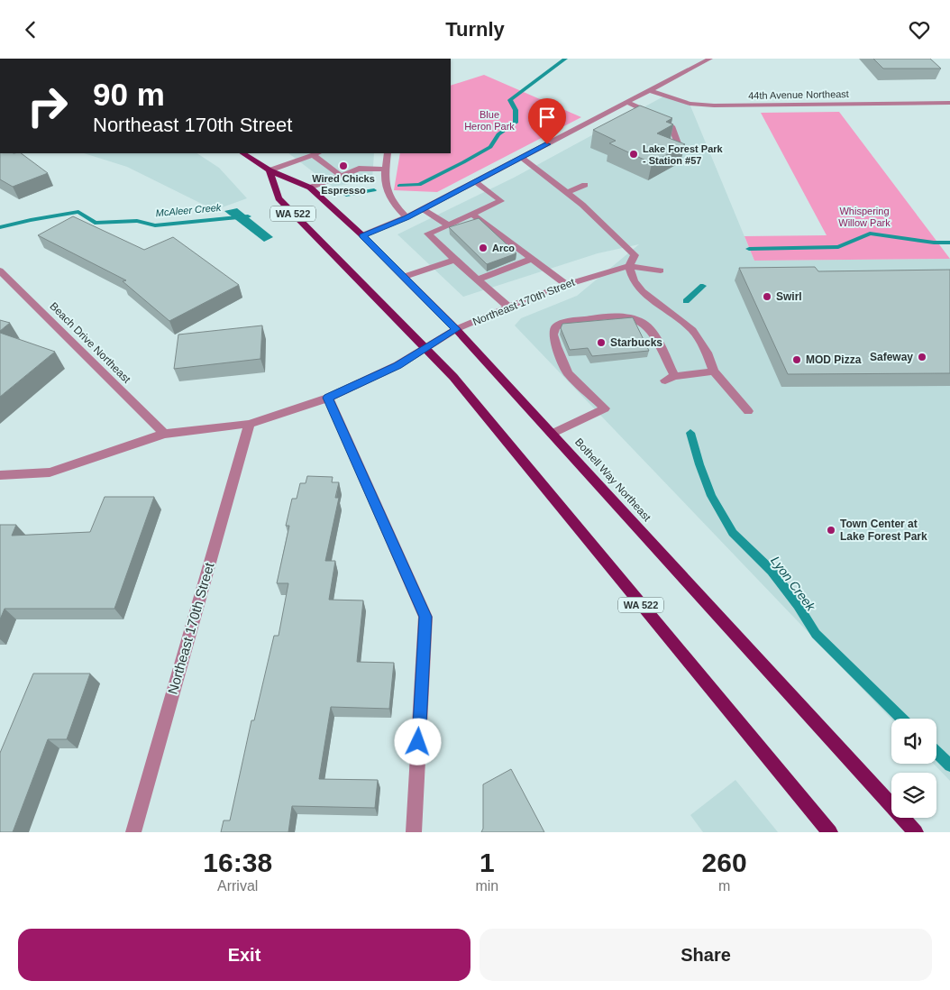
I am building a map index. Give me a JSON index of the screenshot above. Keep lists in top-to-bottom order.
{
  "streets": {
    "main road": ["WA 522", "Bothell Way Northeast"],
    "street": ["44th Avenue Northeast", "Northeast 170th Street", "Beach Drive Northeast"]
  },
  "crossings": [
    ["WA 522", "Northeast 170th Street"],
    ["WA 522", "Bothell Way Northeast"],
    ["Northeast 170th Street", "Beach Drive Northeast"],
    ["Northeast 170th Street", "Bothell Way Northeast"]
  ],
  "water": ["McAleer Creek", "Lyon Creek"],
  "parks": ["Blue Heron Park", "Whispering Willow Park"],
  "places": [
    "Lake Forest Park - Station #57",
    "Wired Chicks Espresso",
    "Arco",
    "Swirl",
    "Starbucks",
    "Safeway",
    "MOD Pizza",
    "Town Center at Lake Forest Park"
  ],
  "page": {
    "header": "Turnly",
    "turn": ["90 m", "Northeast 170th Street"],
    "eta": [
      "16:38",
      "Arrival",
      "1",
      "min",
      "260",
      "m"
    ],
    "buttons": ["Exit", "Share"]
  }
}
